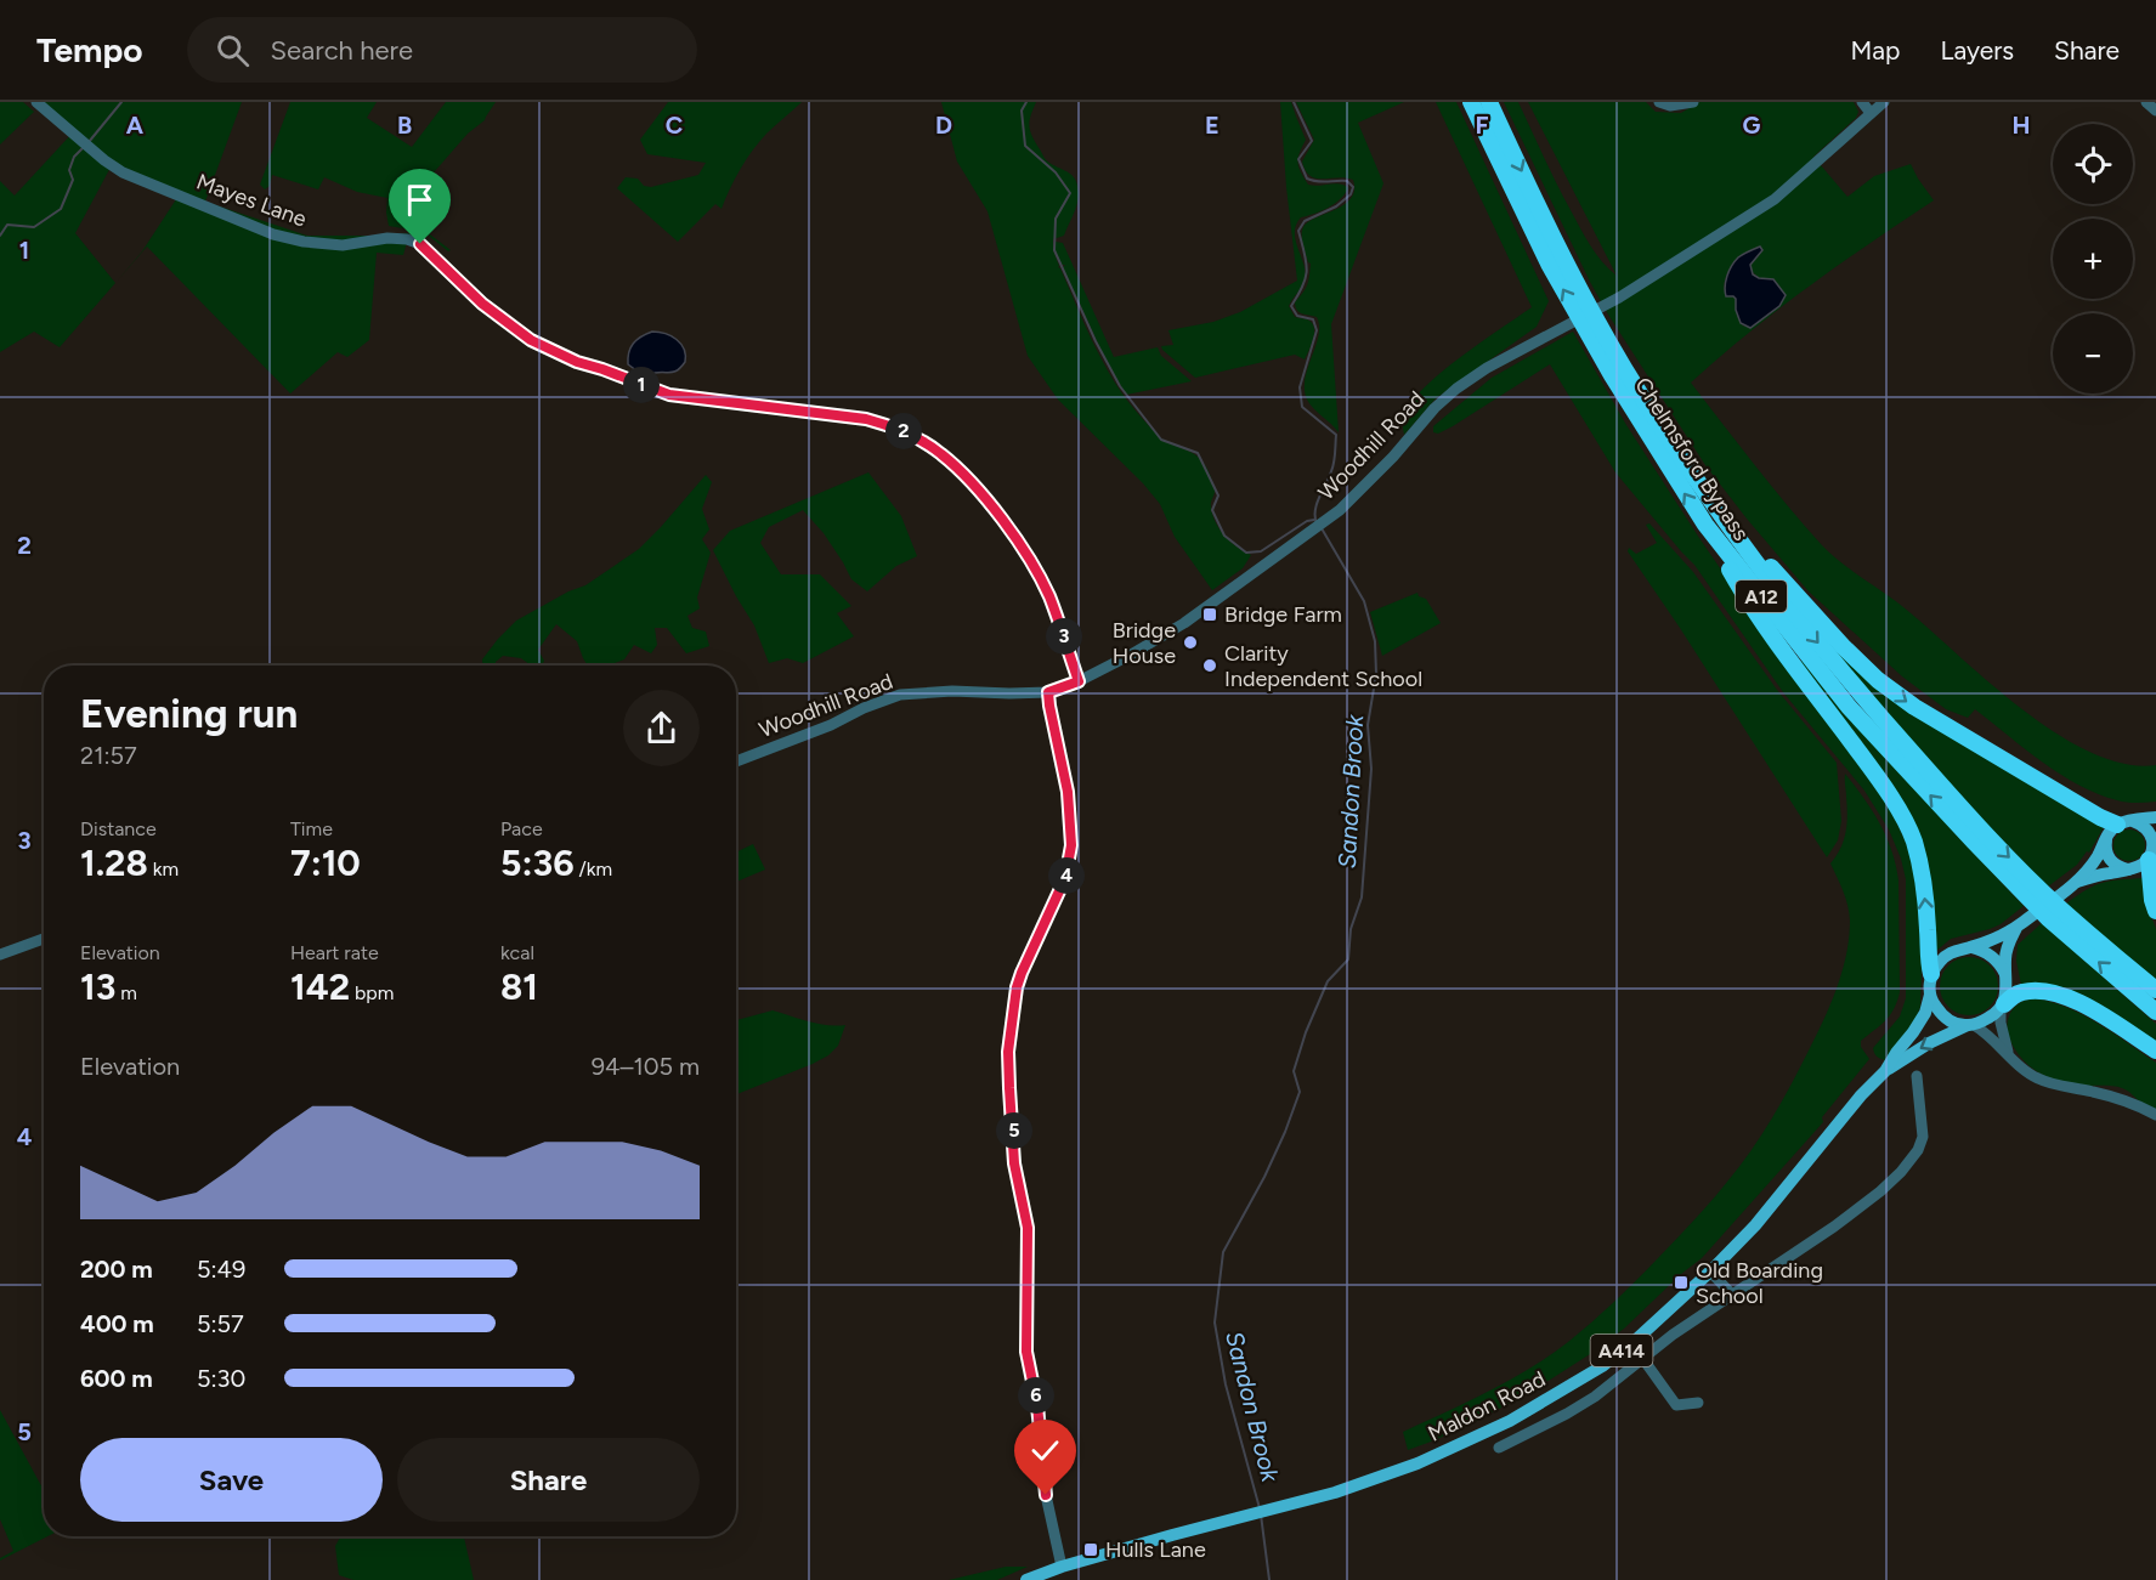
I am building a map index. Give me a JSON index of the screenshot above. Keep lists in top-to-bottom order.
{
  "streets": {
    "highway": ["Chelmsford Bypass", "A12"],
    "main road": ["A414", "Maldon Road"],
    "street": ["Mayes Lane", "Woodhill Road"]
  },
  "crossings": [
    ["Mayes Lane", "Woodhill Road"],
    ["Chelmsford Bypass", "A12"],
    ["A12", "Maldon Road"],
    ["A414", "Maldon Road"]
  ],
  "water": ["Sandon Brook"],
  "places": {
    "transit": ["Bridge Farm", "Old Boarding School", "Hulls Lane"],
    "other": ["Bridge House", "Clarity Independent School"]
  },
  "page": {
    "header": "Tempo",
    "search": "Search here",
    "nav": ["Map", "Layers", "Share"],
    "map_buttons": ["+", "−"],
    "pins": [
      "1",
      "2",
      "3",
      "4",
      "5",
      "6"
    ],
    "heading": ["Evening run", "21:57"],
    "stats": [
      ["Distance", "1.28 km"],
      ["Time", "7:10"],
      ["Pace", "5:36 /km"],
      ["Elevation", "13 m"],
      ["Heart rate", "142 bpm"],
      ["kcal", "81"]
    ],
    "chart": ["Elevation", "94–105 m"],
    "list": [
      {
        "name": "200 m",
        "note": "5:49"
      },
      {
        "name": "400 m",
        "note": "5:57"
      },
      {
        "name": "600 m",
        "note": "5:30"
      }
    ],
    "buttons": ["Save", "Share"]
  },
  "grid": {
    "columns": [
      "A",
      "B",
      "C",
      "D",
      "E",
      "F",
      "G",
      "H"
    ],
    "rows": [
      "1",
      "2",
      "3",
      "4",
      "5"
    ]
  }
}
